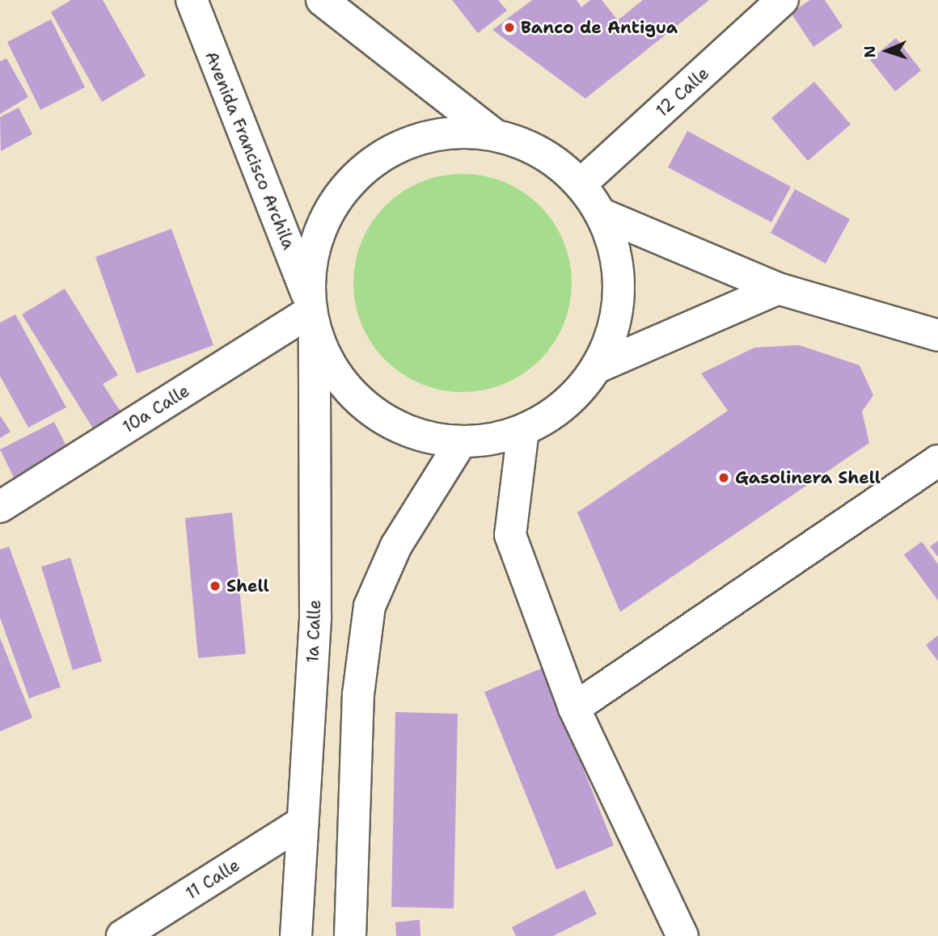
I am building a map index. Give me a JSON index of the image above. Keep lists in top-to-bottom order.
{
  "streets": {
    "main road": [
      "12 Calle",
      "Avenida Francisco Archila",
      "10a Calle",
      "1a Calle",
      "11 Calle"
    ]
  },
  "crossings": [
    ["12 Calle", "Avenida Francisco Archila"],
    ["Avenida Francisco Archila", "10a Calle"],
    ["Avenida Francisco Archila", "1a Calle"],
    ["10a Calle", "1a Calle"],
    ["1a Calle", "11 Calle"]
  ],
  "places": ["Banco de Antigua", "Gasolinera Shell", "Shell"],
  "north": "left"
}
